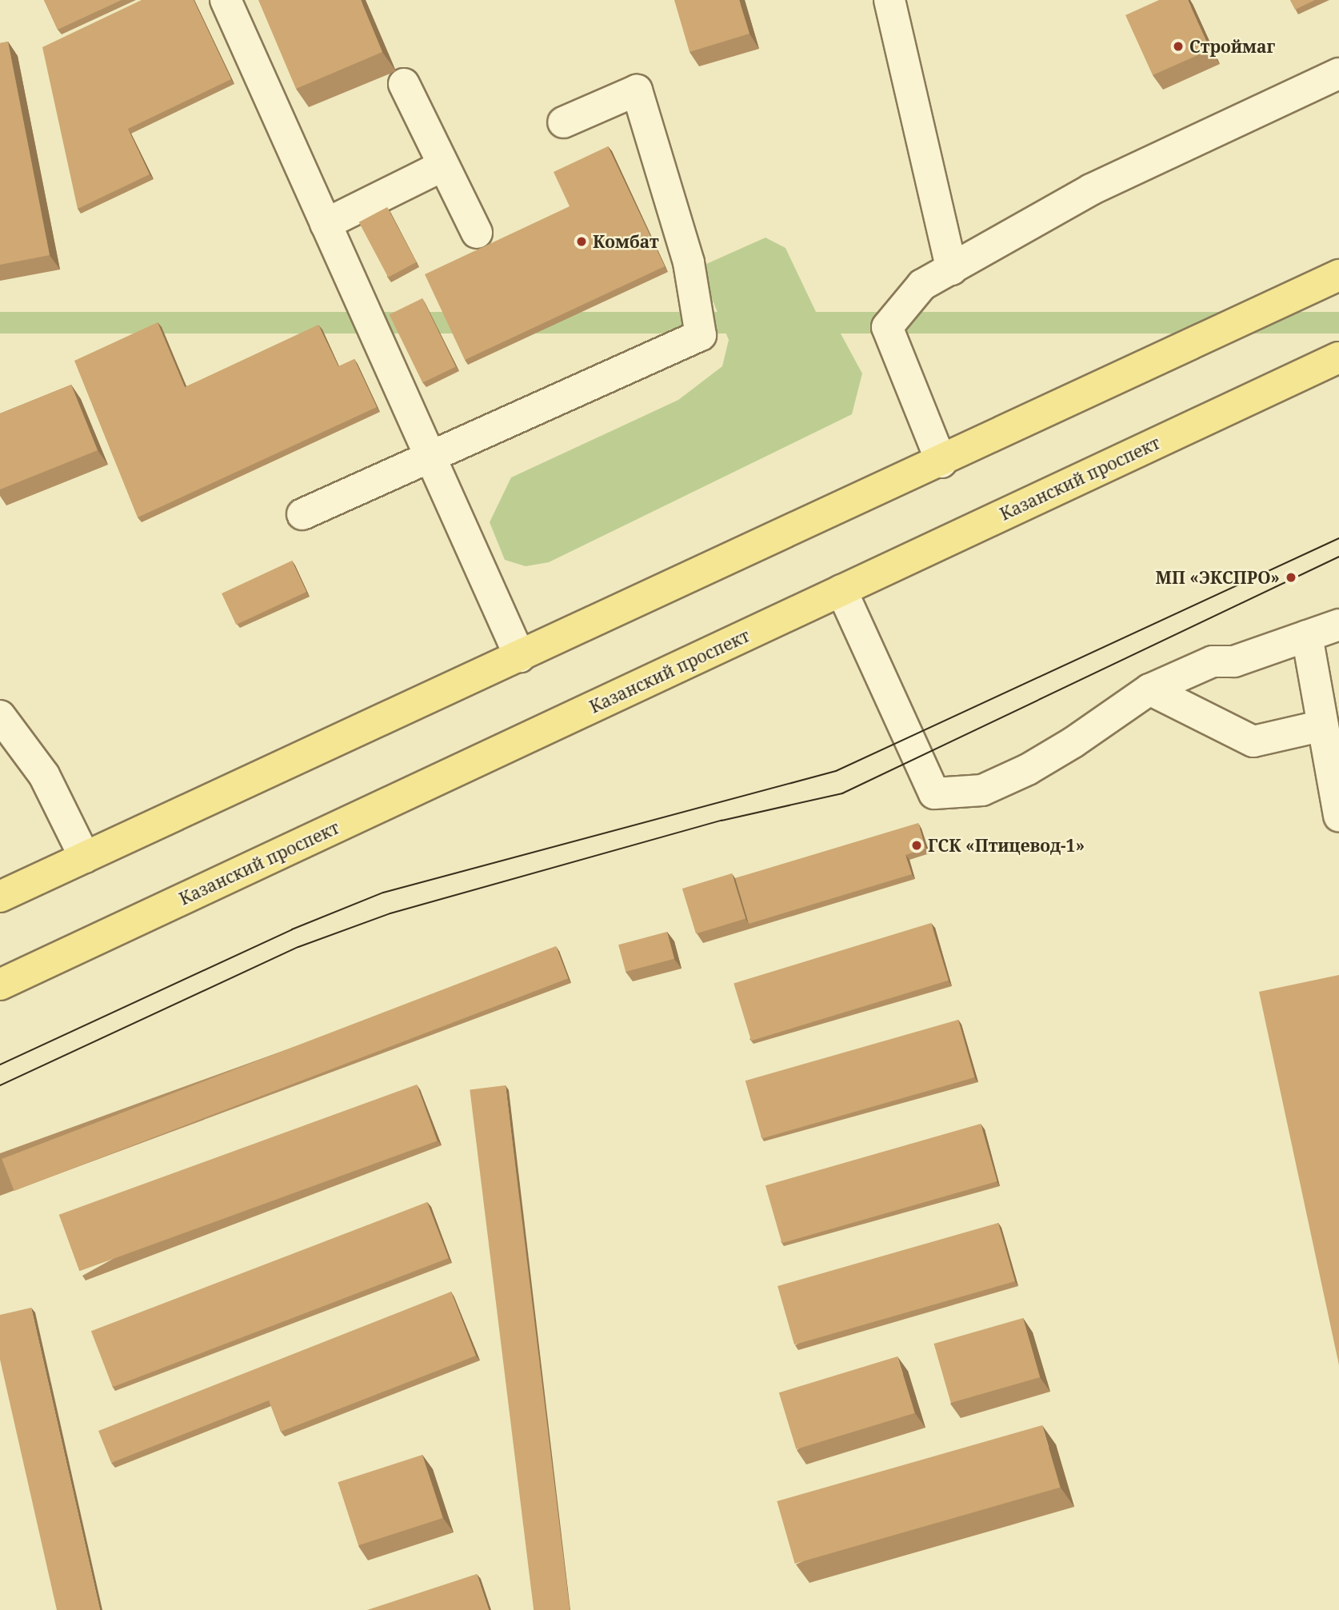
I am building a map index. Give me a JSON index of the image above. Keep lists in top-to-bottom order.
{
  "streets": {
    "main road": ["Казанский проспект"]
  },
  "places": [
    "Строймаг",
    "Комбат",
    "МП «ЭКСПРО»",
    "ГСК «Птицевод-1»"
  ]
}
